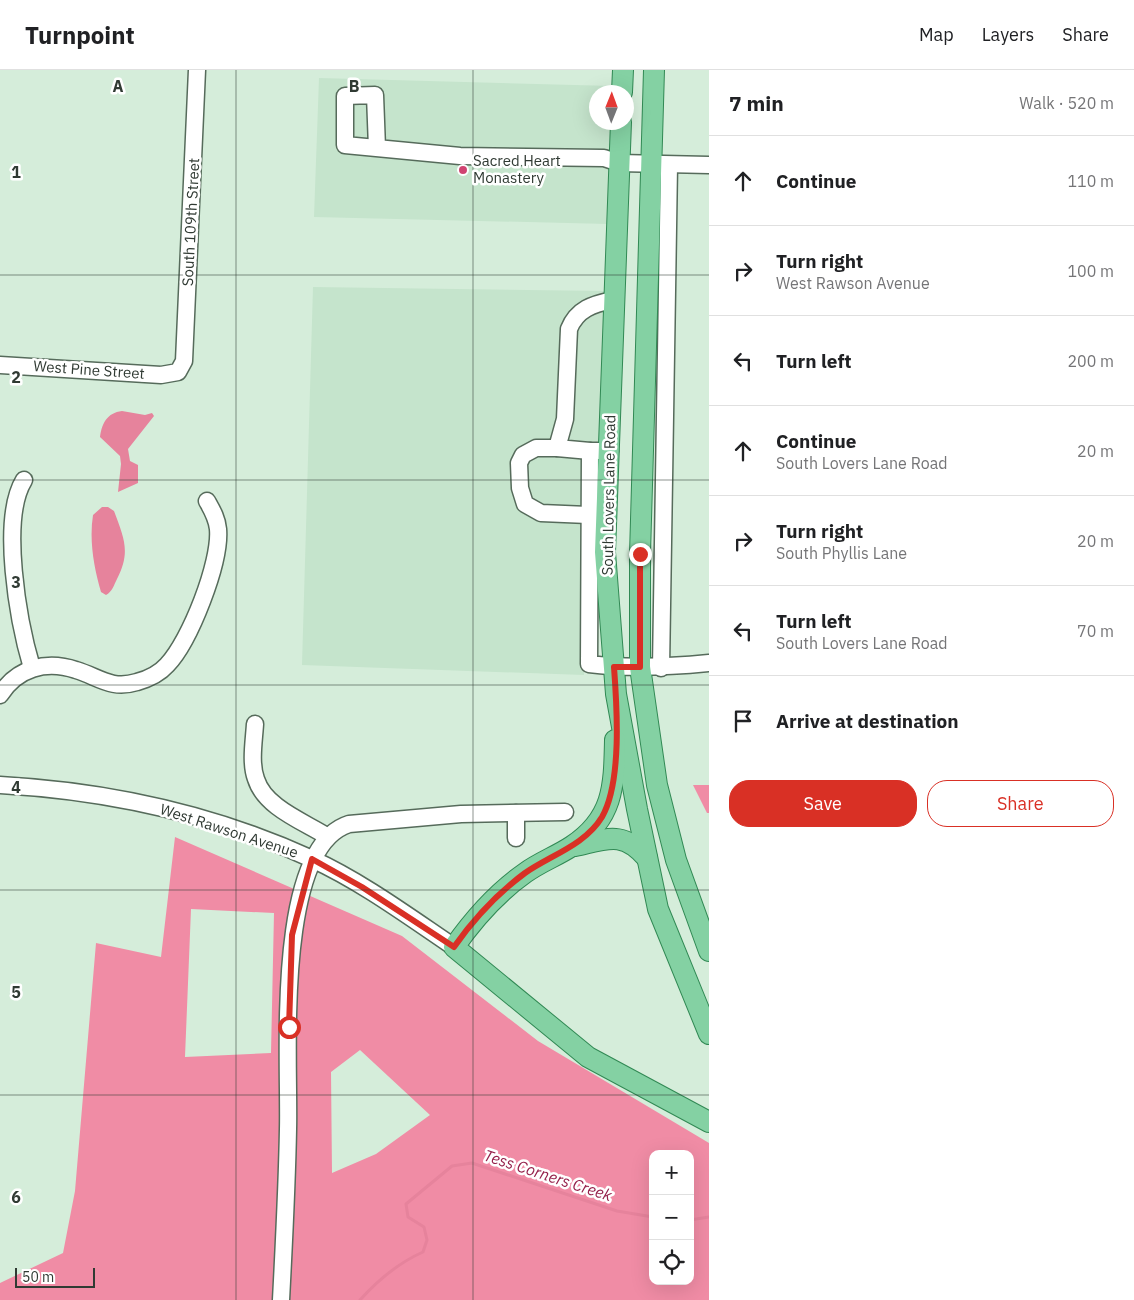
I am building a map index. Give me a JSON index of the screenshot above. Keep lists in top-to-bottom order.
{
  "streets": {
    "main road": ["South Lovers Lane Road", "West Rawson Avenue"],
    "street": ["South 109th Street", "West Pine Street"]
  },
  "crossings": [
    ["South 109th Street", "West Pine Street"]
  ],
  "water": ["Tess Corners Creek"],
  "places": ["Sacred Heart Monastery"],
  "scale_bar": "50 m",
  "north": "top",
  "page": {
    "header": "Turnpoint",
    "nav": ["Map", "Layers", "Share"],
    "heading": ["7 min", "Walk · 520 m"],
    "list": [
      ["Continue", "110 m"],
      ["Turn right", "West Rawson Avenue", "100 m"],
      ["Turn left", "200 m"],
      ["Continue", "South Lovers Lane Road", "20 m"],
      ["Turn right", "South Phyllis Lane", "20 m"],
      ["Turn left", "South Lovers Lane Road", "70 m"],
      "Arrive at destination"
    ],
    "buttons": ["Save", "Share"],
    "map_buttons": ["+", "−"],
    "scale": "50 m"
  },
  "grid": {
    "columns": ["A", "B"],
    "rows": [
      "1",
      "2",
      "3",
      "4",
      "5",
      "6"
    ]
  }
}
